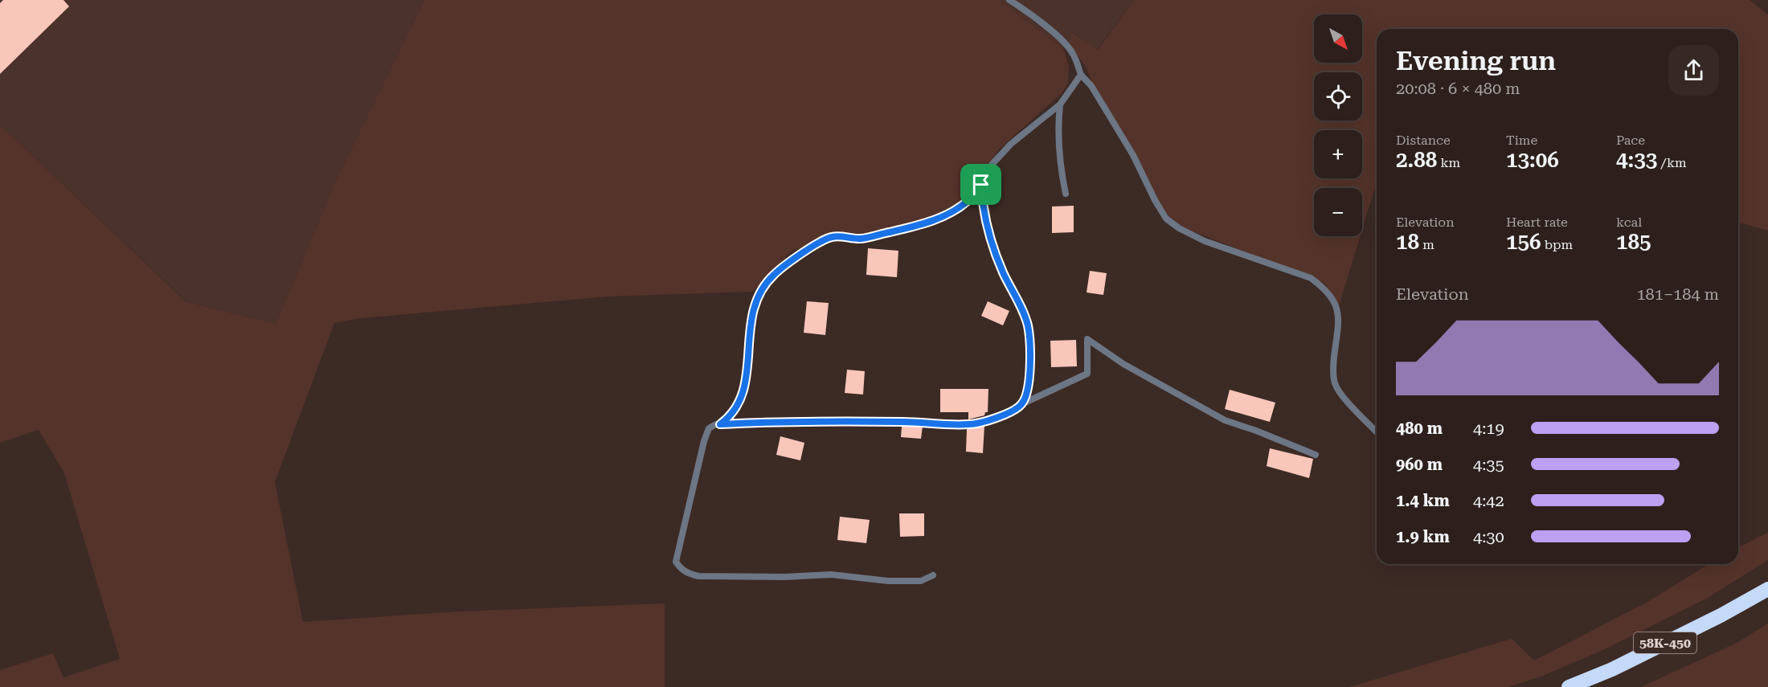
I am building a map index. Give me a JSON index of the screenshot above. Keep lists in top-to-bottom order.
{
  "streets": {
    "highway": ["58К-450"]
  },
  "north": "bottom right",
  "page": {
    "map_buttons": ["+", "−"],
    "heading": ["Evening run", "20:08 · 6 × 480 m"],
    "stats": [
      ["Distance", "2.88 km"],
      ["Time", "13:06"],
      ["Pace", "4:33 /km"],
      ["Elevation", "18 m"],
      ["Heart rate", "156 bpm"],
      ["kcal", "185"]
    ],
    "chart": ["Elevation", "181–184 m"],
    "list": [
      {
        "name": "480 m",
        "note": "4:19"
      },
      {
        "name": "960 m",
        "note": "4:35"
      },
      {
        "name": "1.4 km",
        "note": "4:42"
      },
      {
        "name": "1.9 km",
        "note": "4:30"
      }
    ]
  }
}
